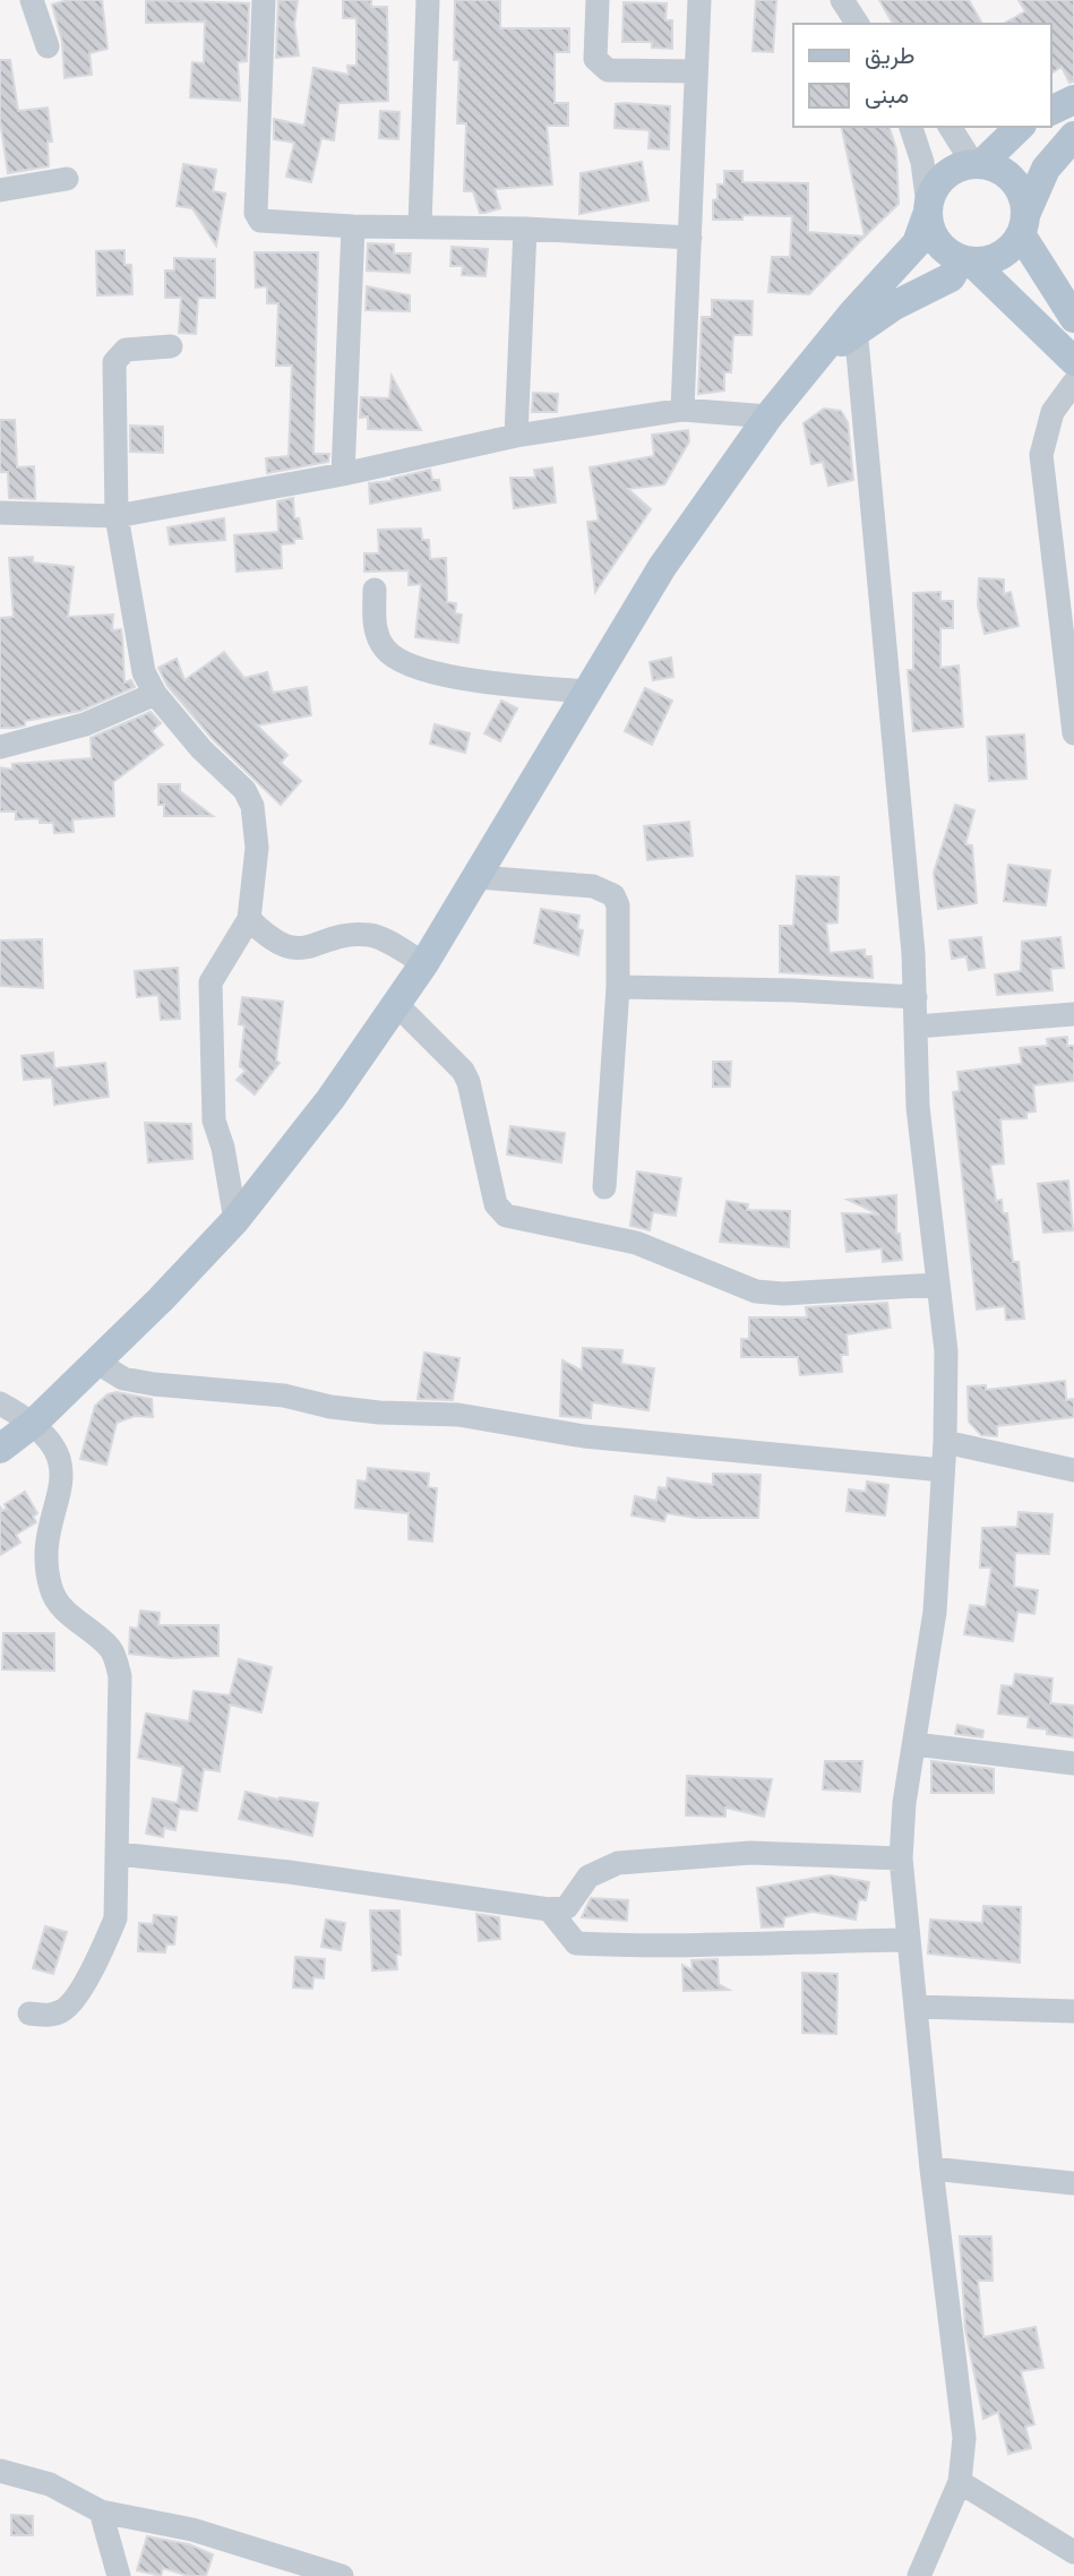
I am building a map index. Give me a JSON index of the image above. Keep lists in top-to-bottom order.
{
  "legend": ["طريق", "مبنى"]
}
